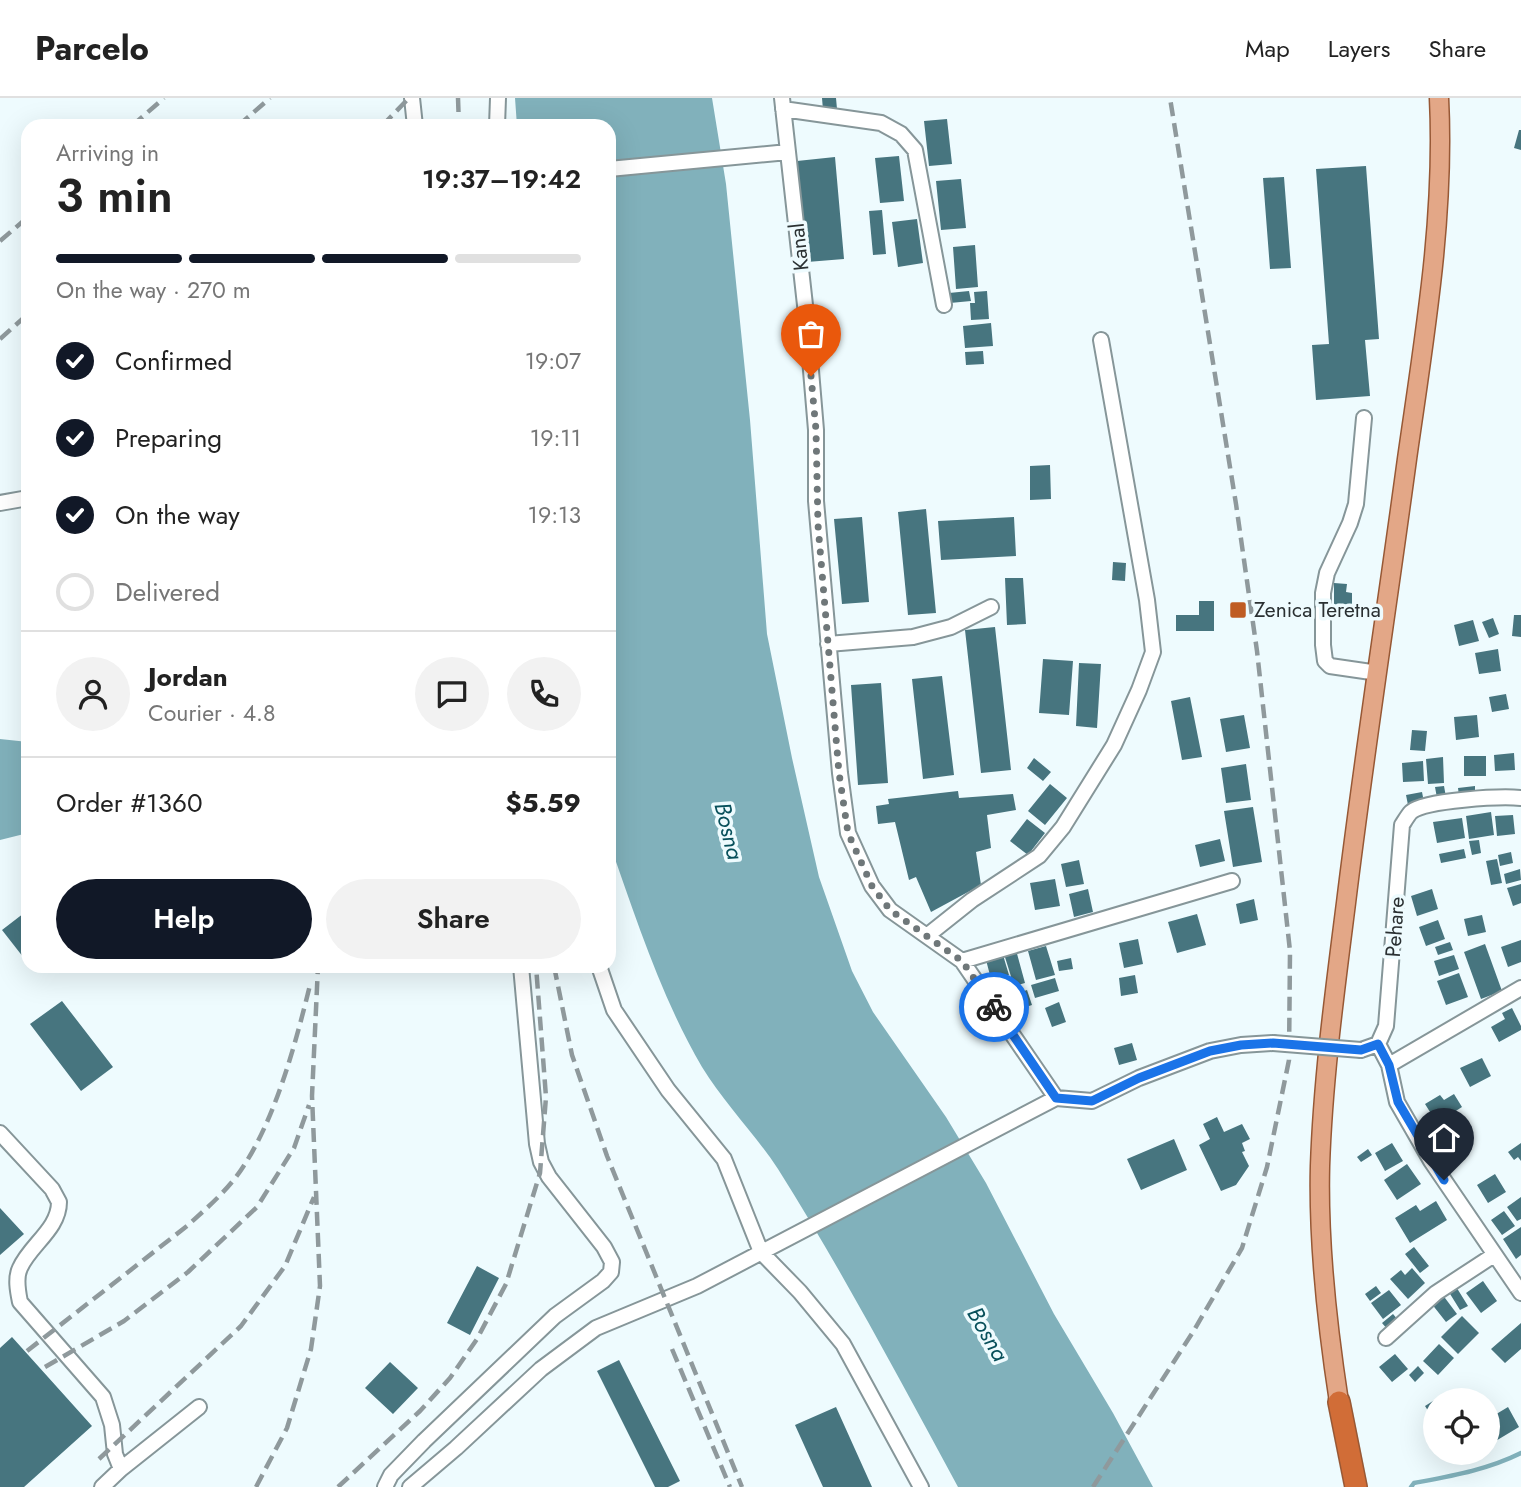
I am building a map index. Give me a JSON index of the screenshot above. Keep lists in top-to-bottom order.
{
  "streets": {
    "street": ["Kanal", "Pehare"]
  },
  "water": ["Bosna"],
  "places": {
    "transit": ["Zenica Teretna"]
  },
  "page": {
    "header": "Parcelo",
    "nav": ["Map", "Layers", "Share"],
    "heading": ["3 min", "Arriving in", "19:37–19:42"],
    "panel": [
      "Jordan",
      "Courier · 4.8",
      "Order #1360",
      "$5.59"
    ],
    "bar": "On the way · 270 m",
    "list": [
      ["Confirmed", "19:07"],
      ["Preparing", "19:11"],
      ["On the way", "19:13"],
      "Delivered"
    ],
    "buttons": ["Help", "Share"]
  }
}
